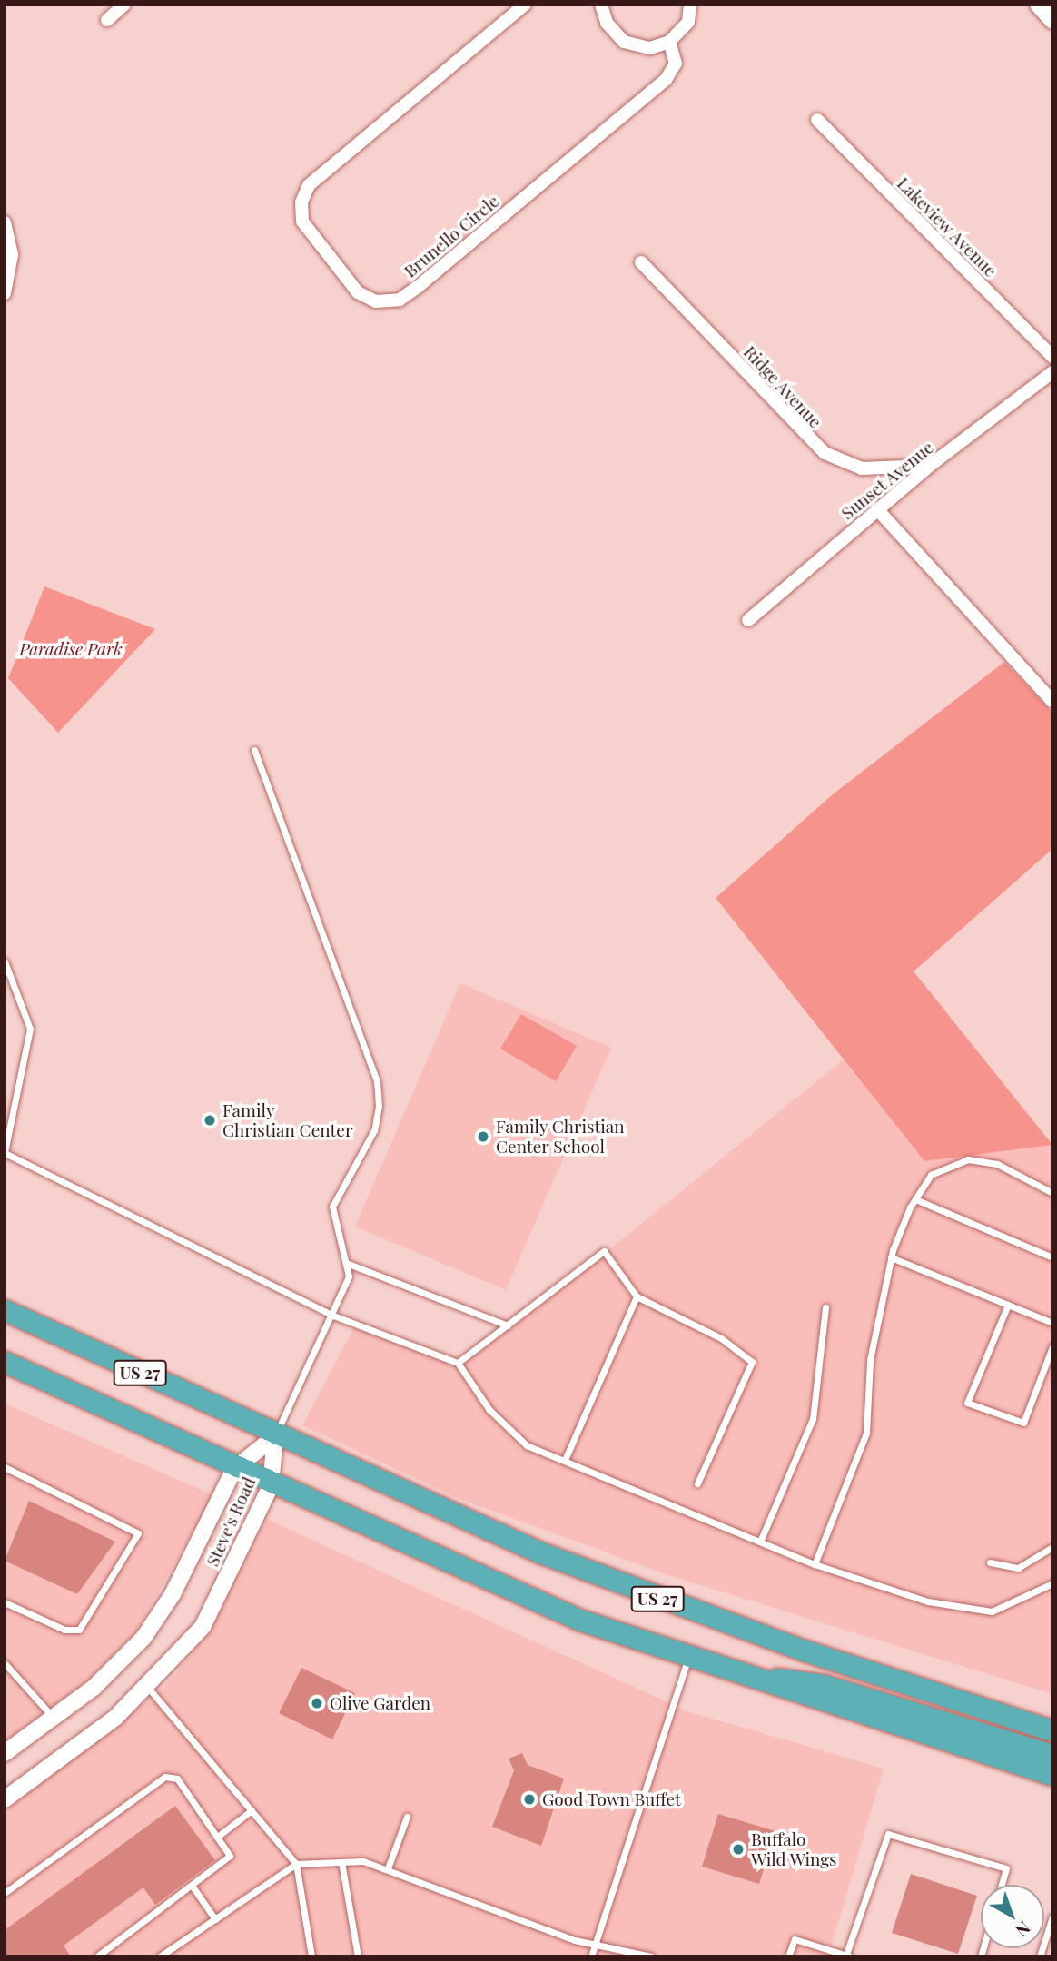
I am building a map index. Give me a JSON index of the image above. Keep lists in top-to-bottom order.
{
  "streets": {
    "highway": ["US 27"],
    "street": [
      "Lakeview Avenue",
      "Brunello Circle",
      "Ridge Avenue",
      "Sunset Avenue",
      "Steve's Road"
    ]
  },
  "crossings": [
    ["Ridge Avenue", "Sunset Avenue"],
    ["US 27", "Steve's Road"]
  ],
  "parks": ["Paradise Park"],
  "places": [
    "Family Christian Center",
    "Family Christian Center School",
    "Olive Garden",
    "Good Town Buffet",
    "Buffalo Wild Wings"
  ],
  "north": "bottom right"
}
